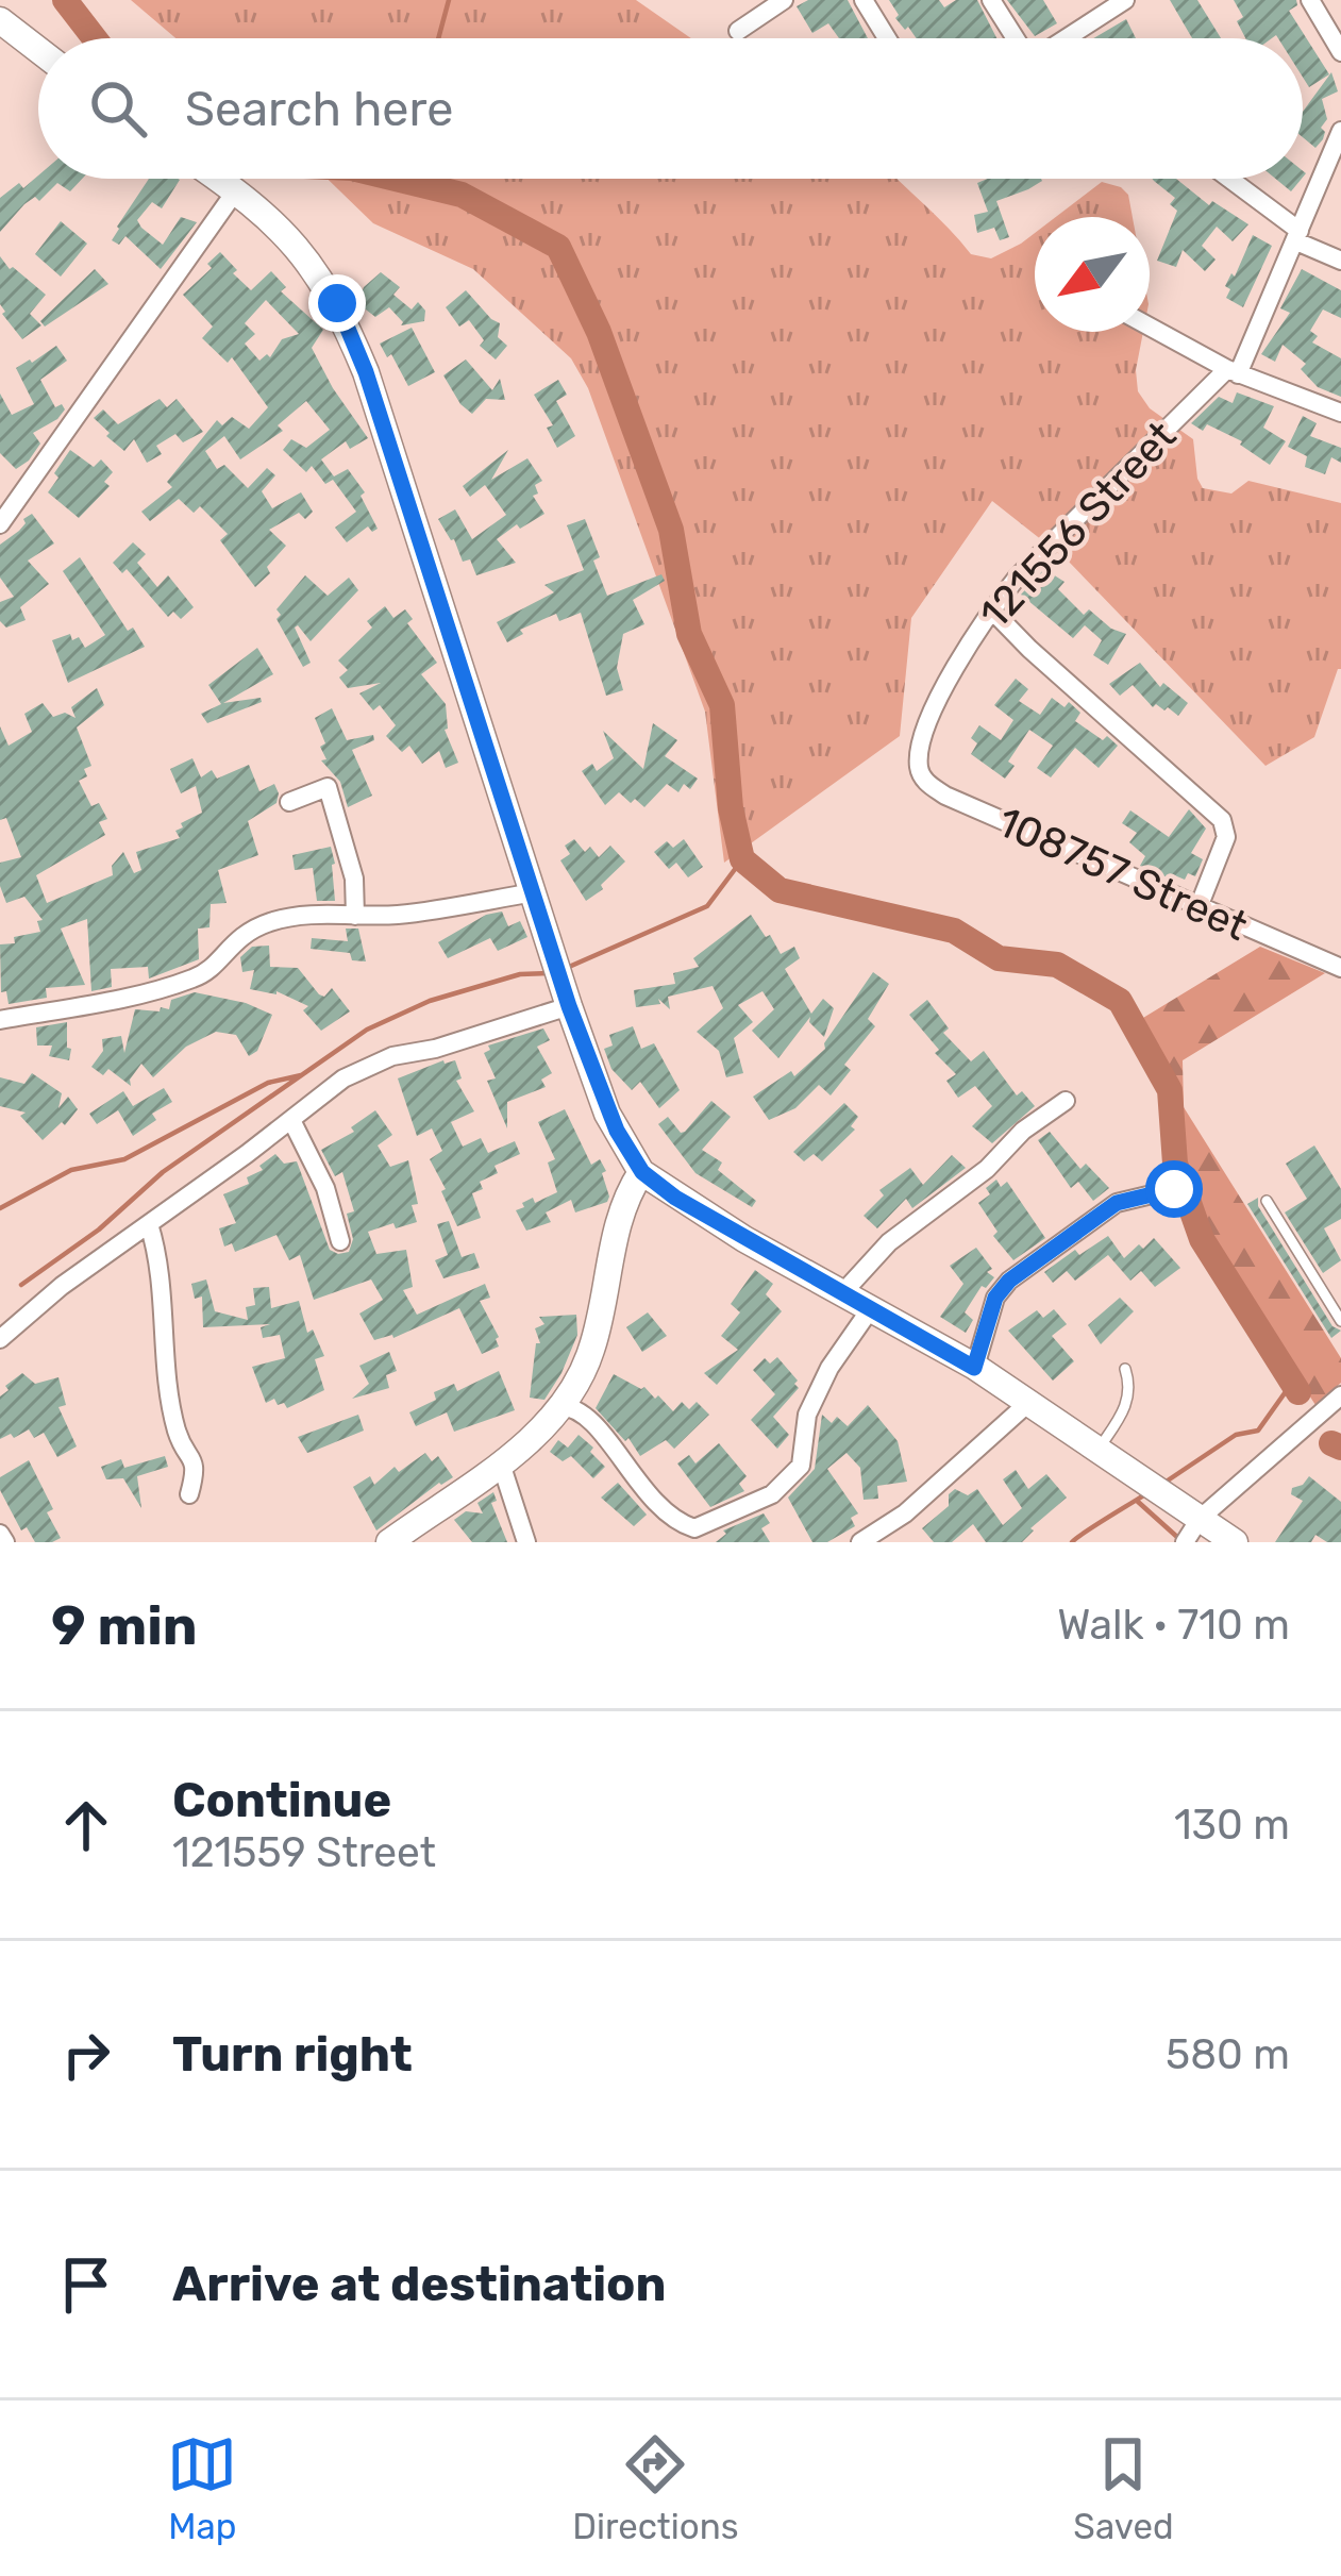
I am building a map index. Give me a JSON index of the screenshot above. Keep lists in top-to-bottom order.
{
  "streets": {
    "street": ["121556 Street", "108757 Street"]
  },
  "crossings": [
    ["121556 Street", "108757 Street"]
  ],
  "north": "bottom left",
  "page": {
    "search": "Search here",
    "heading": ["9 min", "Walk · 710 m"],
    "list": [
      ["Continue", "121559 Street", "130 m"],
      ["Turn right", "580 m"],
      "Arrive at destination"
    ],
    "nav": ["Map", "Directions", "Saved"]
  }
}
